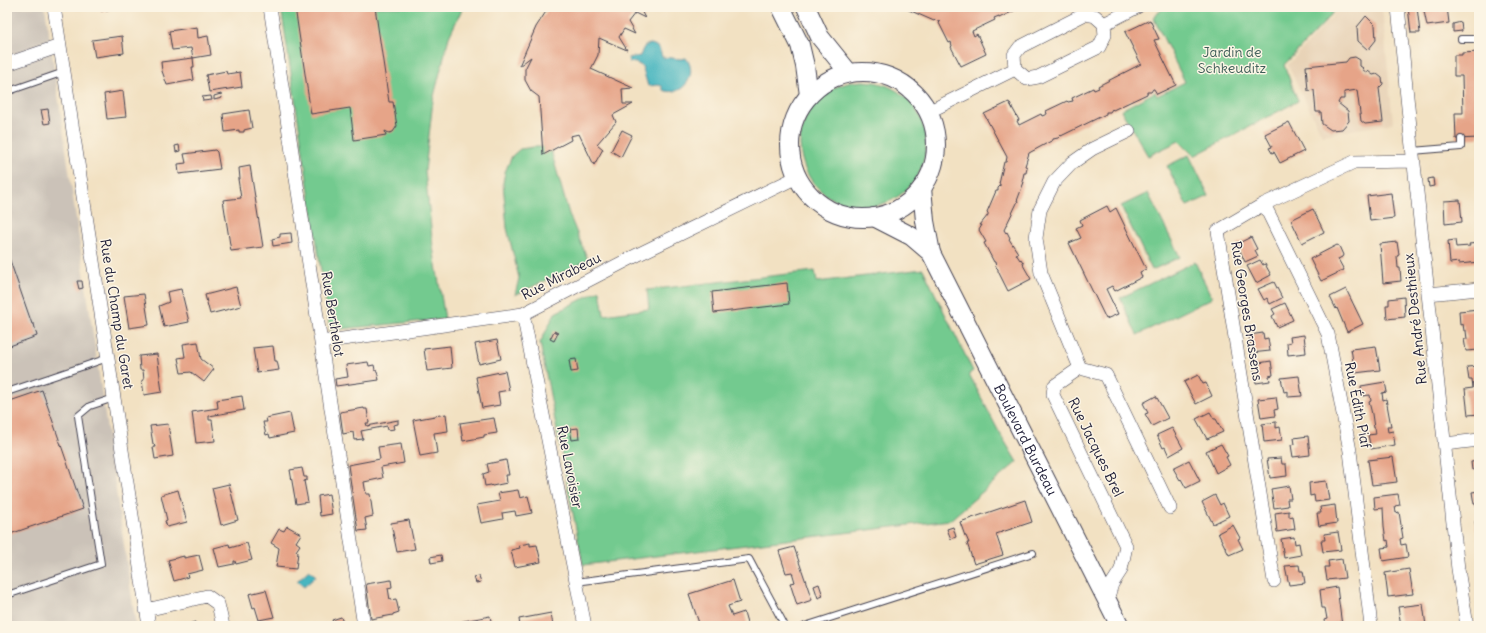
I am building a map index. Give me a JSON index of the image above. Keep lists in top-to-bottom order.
{
  "streets": {
    "main road": ["Boulevard Burdeau"],
    "street": [
      "Rue Mirabeau",
      "Rue Georges Brassens",
      "Rue du Champ du Garet",
      "Rue Berthelot",
      "Rue André Desthieux",
      "Rue Édith Piaf",
      "Rue Jacques Brel",
      "Rue Lavoisier"
    ]
  },
  "crossings": [
    ["Rue Mirabeau", "Rue Berthelot"],
    ["Rue Mirabeau", "Rue Lavoisier"],
    ["Rue Georges Brassens", "Rue André Desthieux"],
    ["Rue Georges Brassens", "Rue Édith Piaf"],
    ["Boulevard Burdeau", "Rue Jacques Brel"]
  ],
  "parks": ["Jardin de Schkeuditz"]
}
